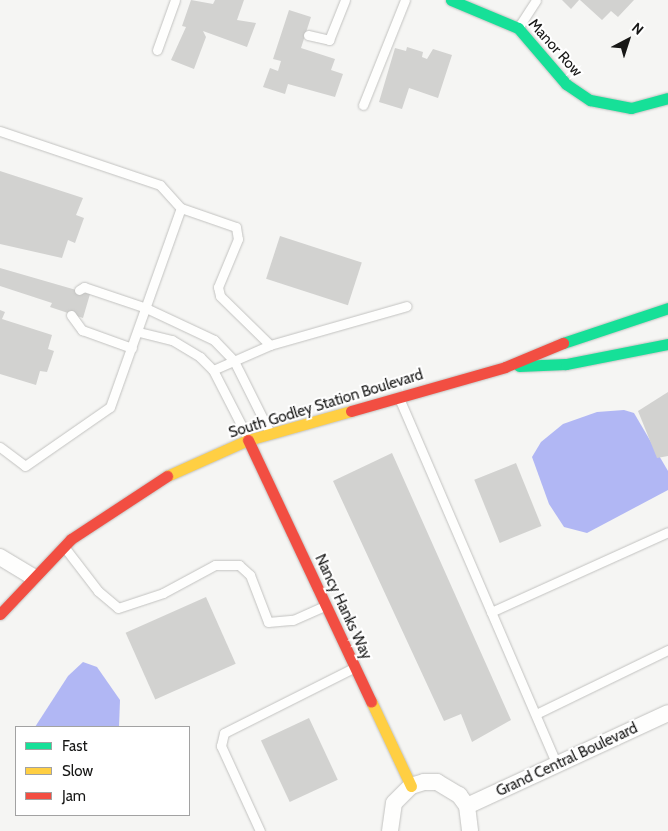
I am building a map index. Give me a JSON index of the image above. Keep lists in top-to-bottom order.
{
  "streets": {
    "street": [
      "Manor Row",
      "South Godley Station Boulevard",
      "Nancy Hanks Way",
      "Grand Central Boulevard"
    ]
  },
  "crossings": [
    ["South Godley Station Boulevard", "Nancy Hanks Way"]
  ],
  "legend": ["Fast", "Slow", "Jam"],
  "north": "top right"
}
